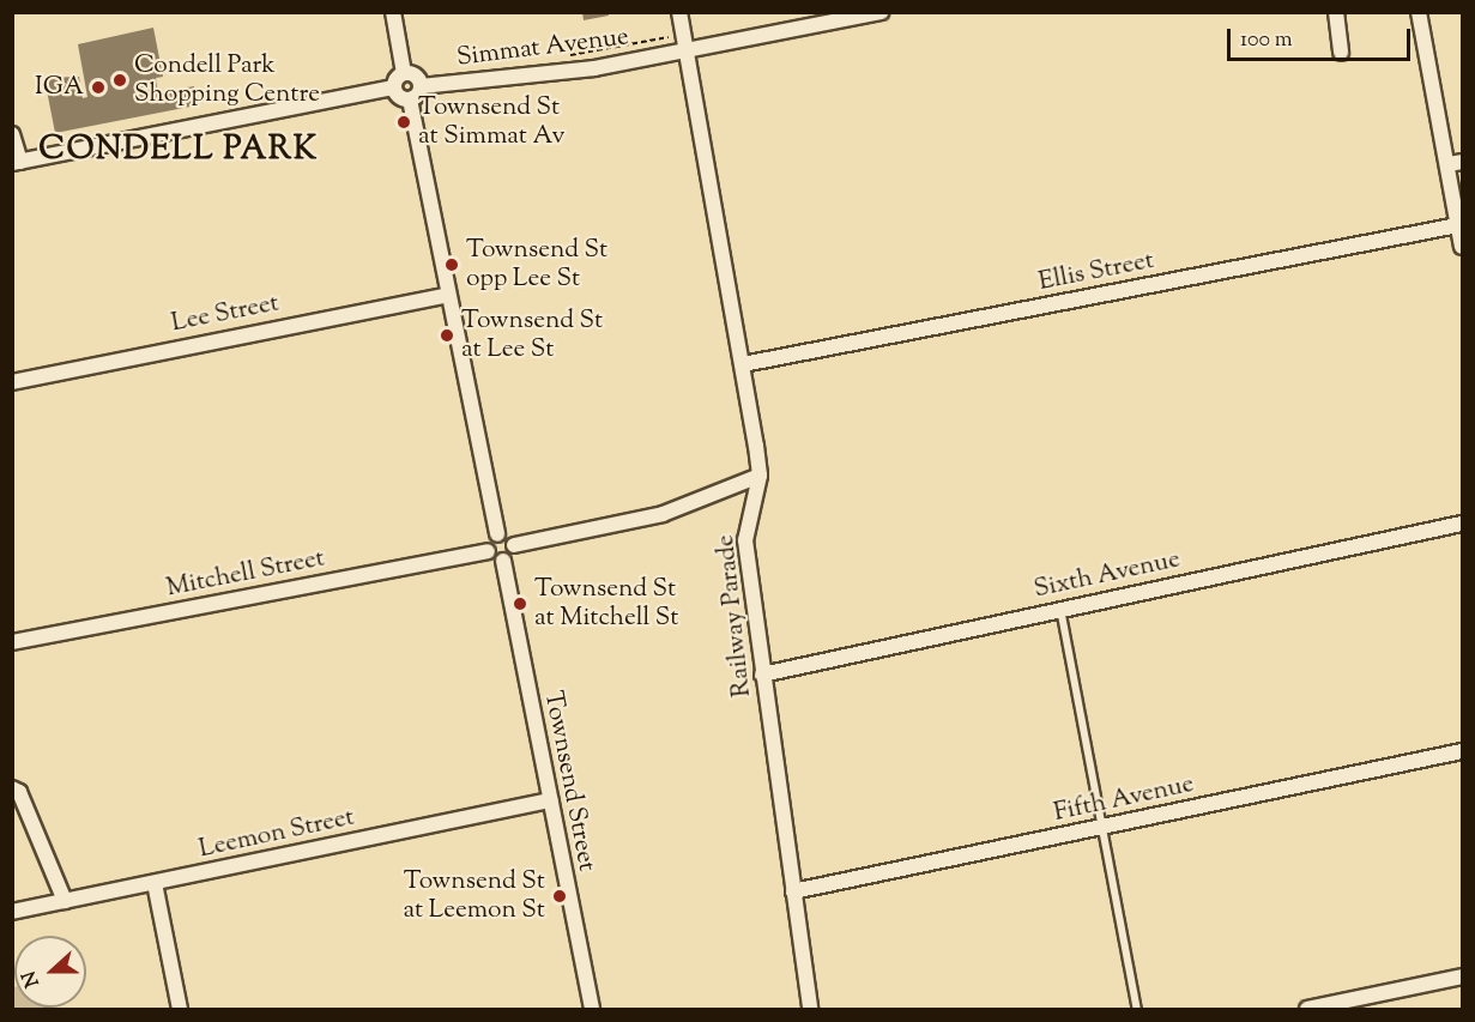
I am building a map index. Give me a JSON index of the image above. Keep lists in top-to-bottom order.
{
  "streets": {
    "street": [
      "Simmat Avenue",
      "Ellis Street",
      "Lee Street",
      "Mitchell Street",
      "Sixth Avenue",
      "Railway Parade",
      "Townsend Street",
      "Fifth Avenue",
      "Leemon Street"
    ]
  },
  "crossings": [
    ["Simmat Avenue", "Railway Parade"],
    ["Ellis Street", "Railway Parade"],
    ["Mitchell Street", "Townsend Street"],
    ["Sixth Avenue", "Railway Parade"],
    ["Railway Parade", "Fifth Avenue"],
    ["Townsend Street", "Leemon Street"]
  ],
  "districts": ["CONDELL PARK"],
  "places": [
    "Condell Park Shopping Centre",
    "IGA",
    "Townsend St at Simmat Av",
    "Townsend St opp Lee St",
    "Townsend St at Lee St",
    "Townsend St at Mitchell St",
    "Townsend St at Leemon St"
  ],
  "scale_bar": "100 m",
  "north": "left"
}
